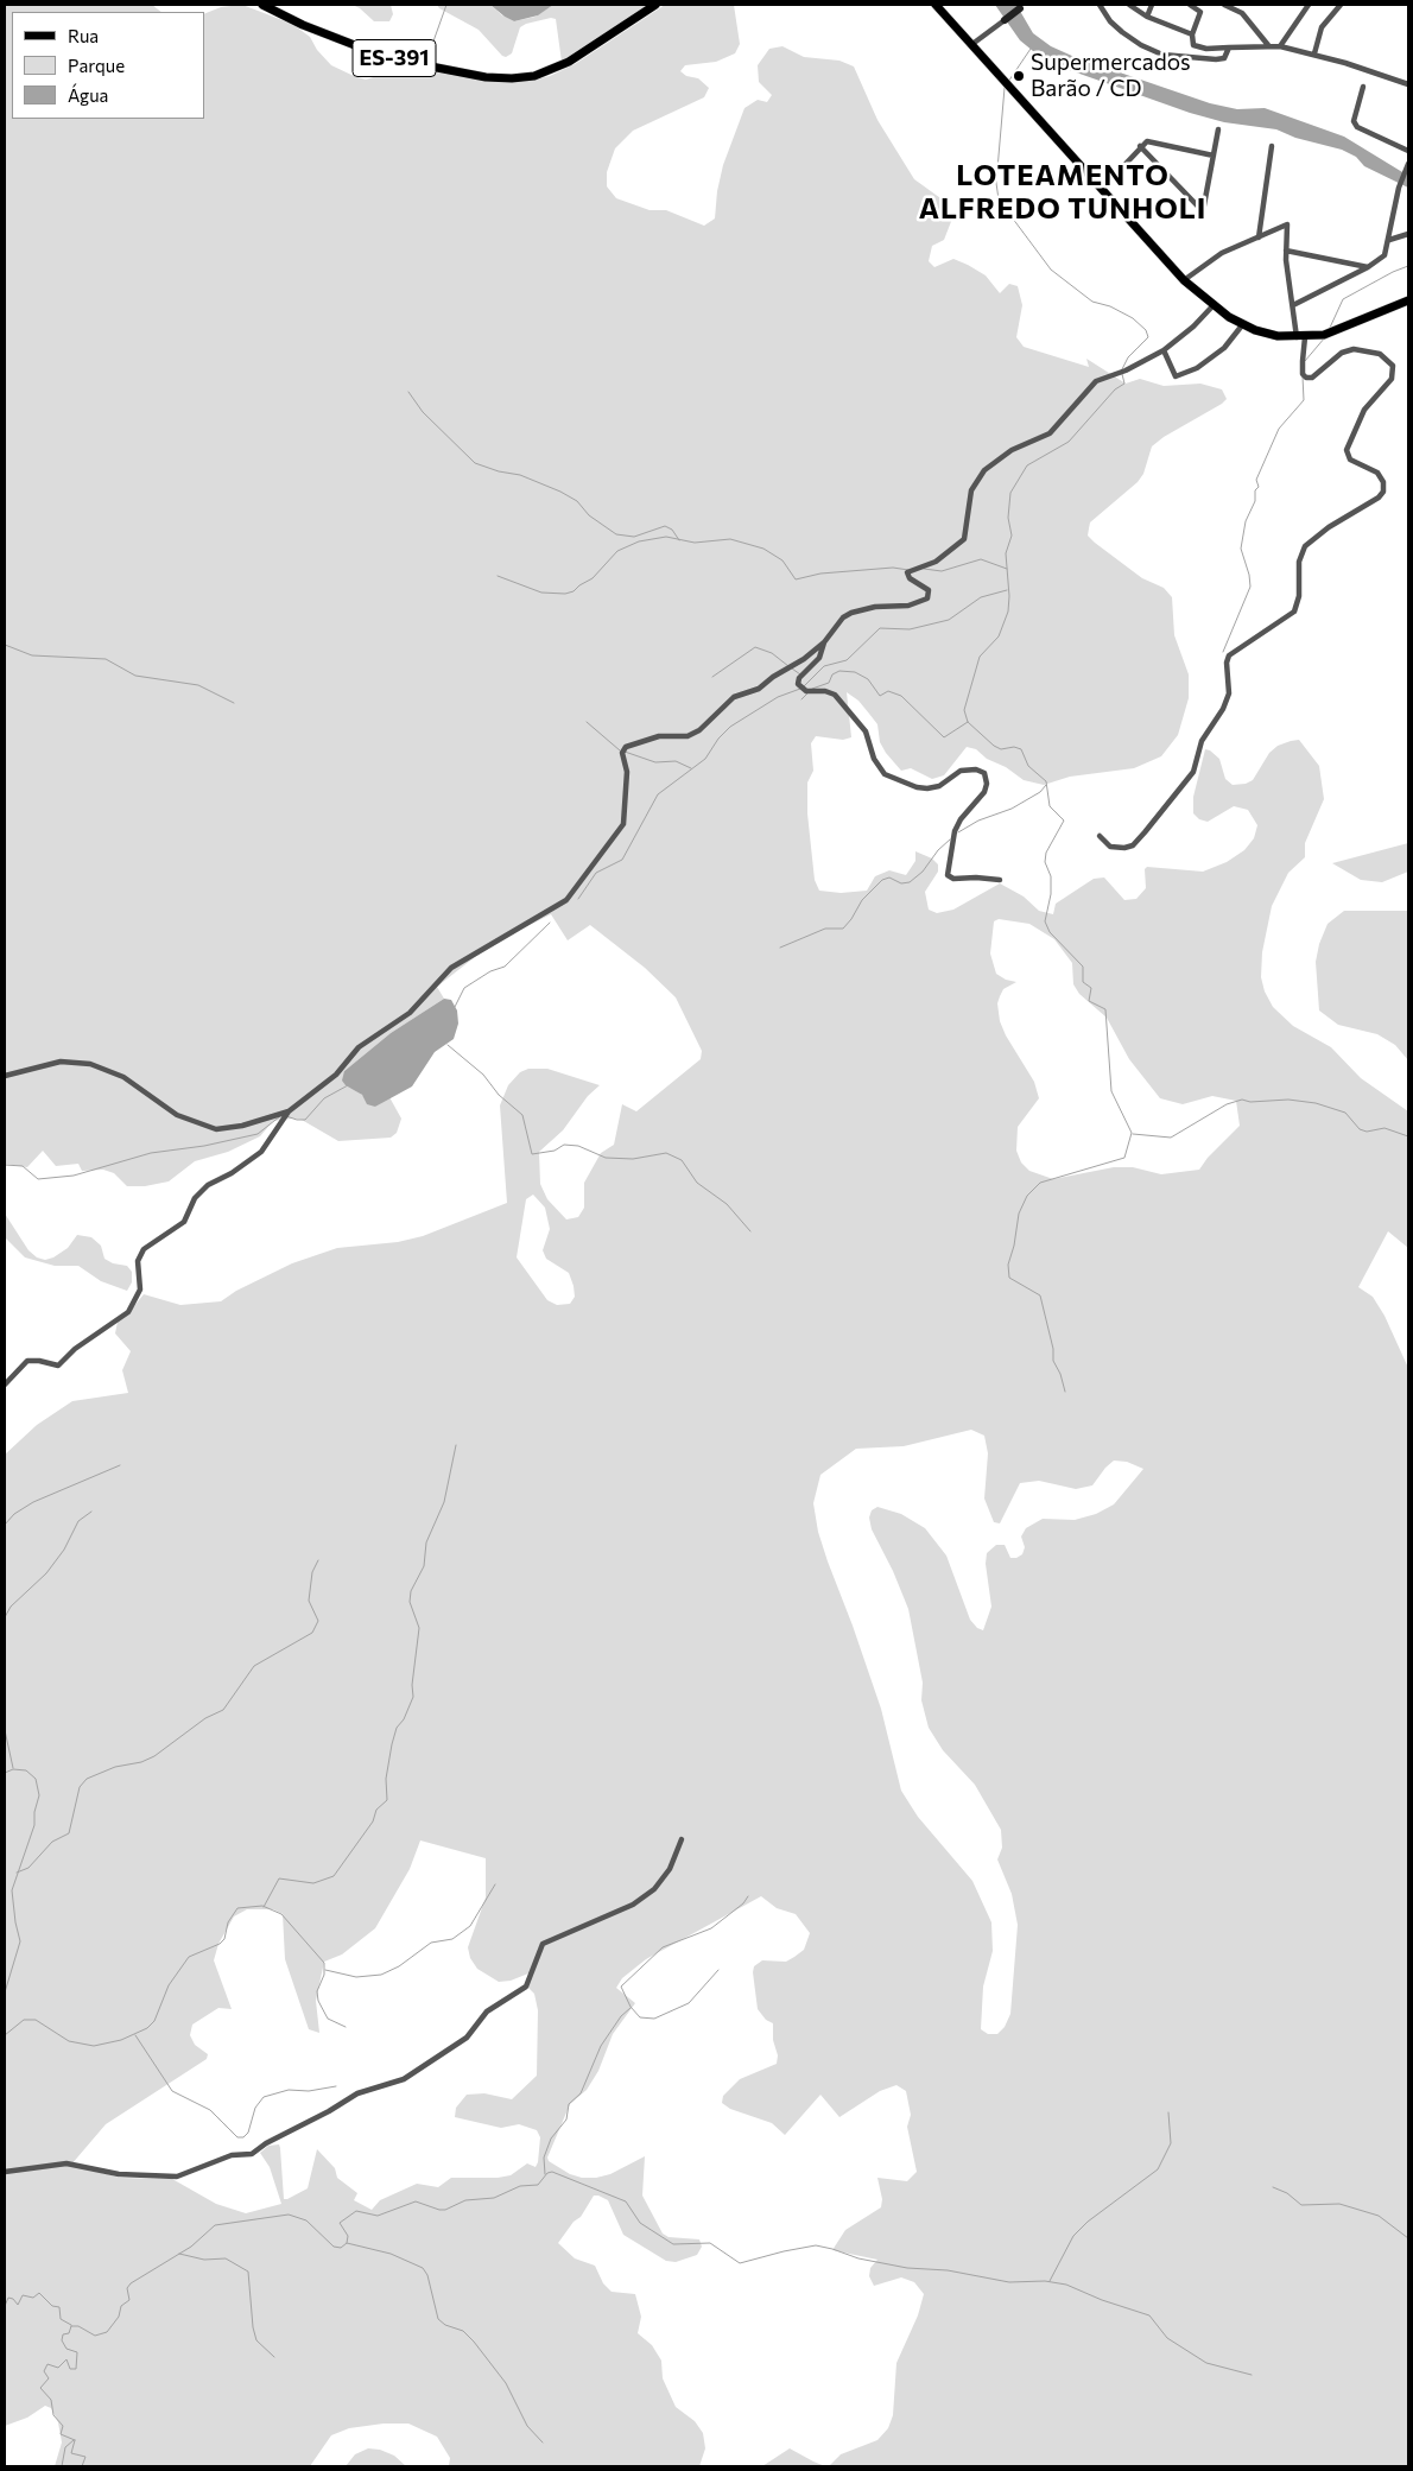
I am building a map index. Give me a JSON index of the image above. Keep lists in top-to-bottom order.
{
  "streets": {
    "main road": ["ES-391"]
  },
  "districts": ["LOTEAMENTO ALFREDO TUNHOLI"],
  "places": ["Supermercados Barão / CD"],
  "legend": ["Rua", "Parque", "Água"]
}
